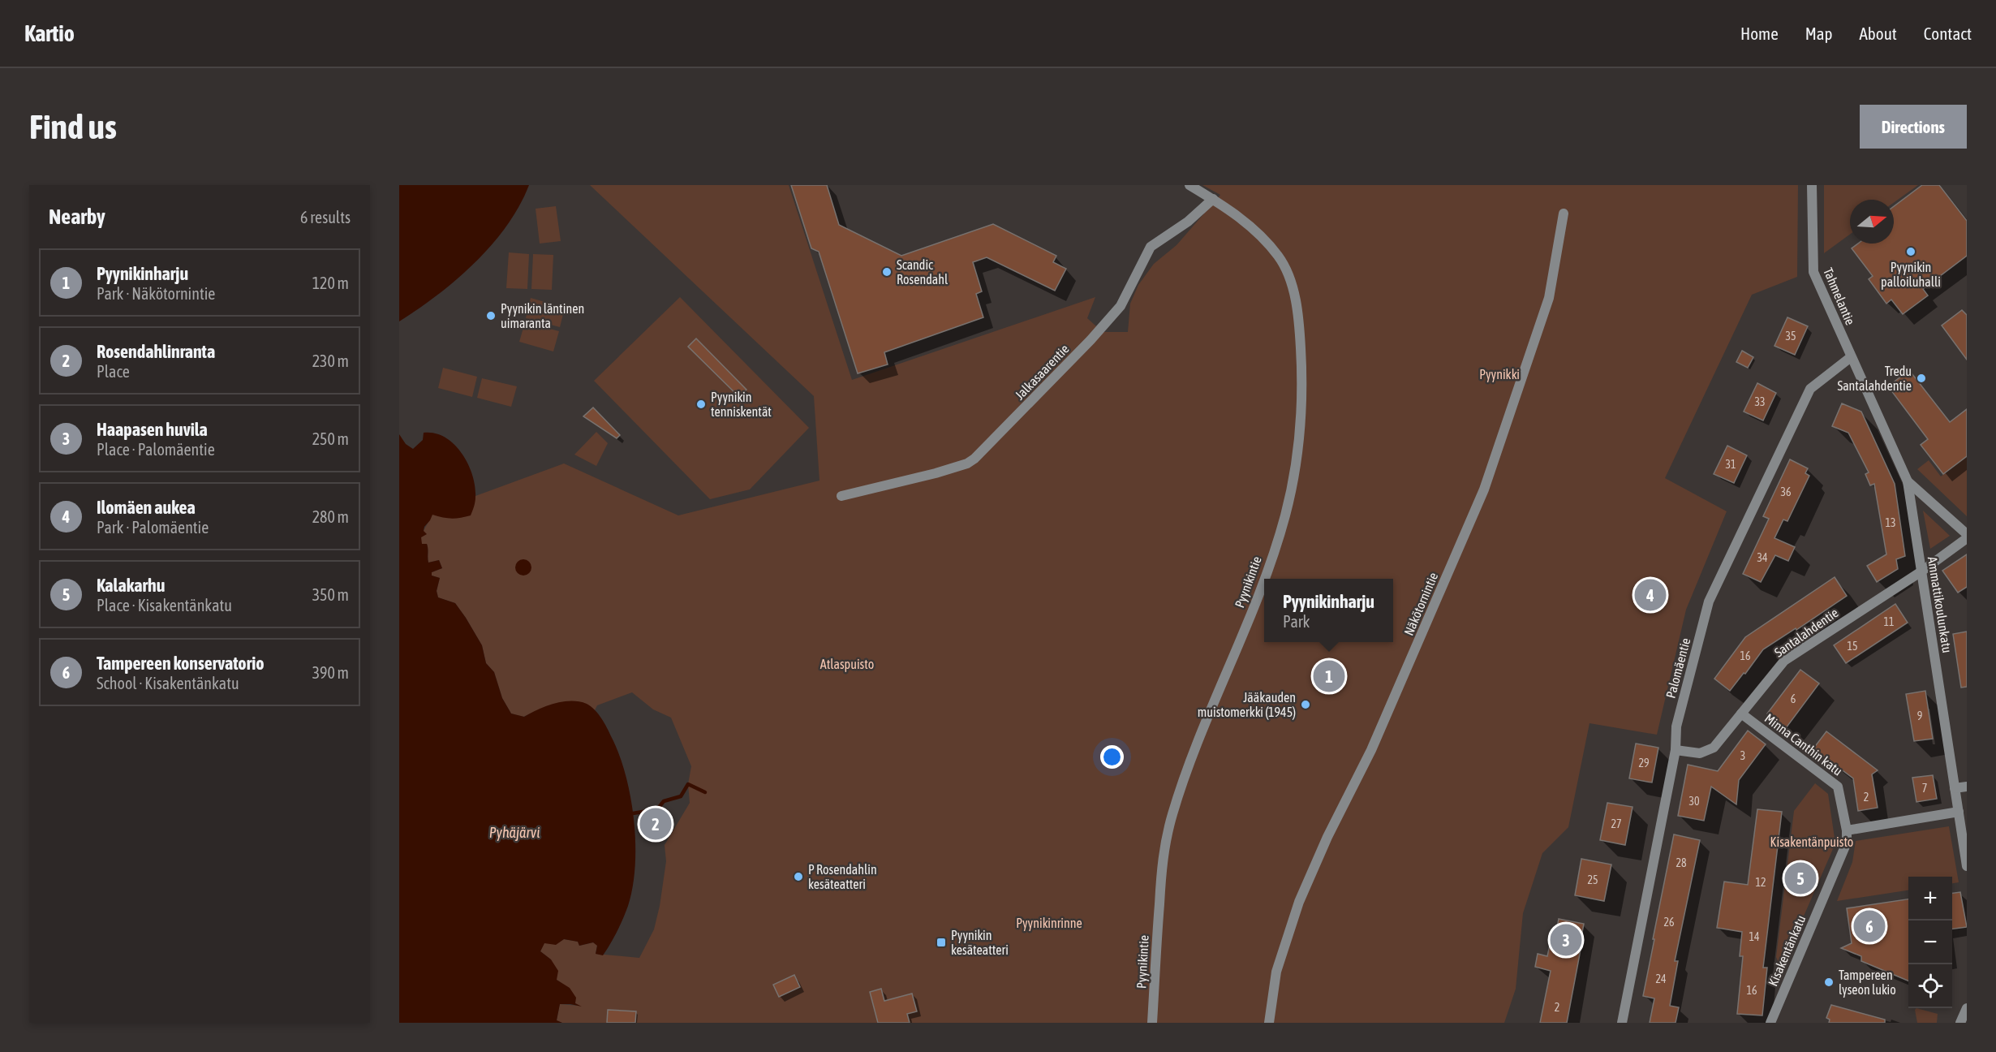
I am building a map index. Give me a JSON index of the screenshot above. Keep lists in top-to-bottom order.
{
  "streets": {
    "street": [
      "Tahmelantie",
      "Jalkasaarentie",
      "Pyynikintie",
      "Näkötornintie",
      "Ammattikoulunkatu",
      "Santalahdentie",
      "Palomäentie",
      "Minna Canthin katu",
      "Kisakentänkatu"
    ]
  },
  "crossings": [
    ["Tahmelantie", "Ammattikoulunkatu"],
    ["Tahmelantie", "Palomäentie"],
    ["Jalkasaarentie", "Pyynikintie"],
    ["Ammattikoulunkatu", "Santalahdentie"],
    ["Ammattikoulunkatu", "Palomäentie"],
    ["Santalahdentie", "Palomäentie"],
    ["Santalahdentie", "Minna Canthin katu"],
    ["Minna Canthin katu", "Kisakentänkatu"]
  ],
  "water": ["Pyhäjärvi"],
  "parks": [
    "Pyynikki",
    "Atlaspuisto",
    "Kisakentänpuisto",
    "Pyynikinrinne"
  ],
  "places": {
    "other": [
      "Pyynikin palloiluhalli",
      "Scandic Rosendahl",
      "Pyynikin läntinen uimaranta",
      "Tredu Santalahdentie",
      "Pyynikin tenniskentät",
      "Jääkauden muistomerkki (1945)",
      "P Rosendahlin kesäteatteri",
      "Tampereen lyseon lukio"
    ],
    "transit": ["Pyynikin kesäteatteri"]
  },
  "house_numbers": [
    "35",
    "33",
    "31",
    "36",
    "13",
    "34",
    "11",
    "15",
    "16",
    "6",
    "9",
    "3",
    "29",
    "7",
    "2",
    "30",
    "27",
    "28",
    "25",
    "12",
    "26",
    "14",
    "24",
    "16",
    "2"
  ],
  "north": "right",
  "page": {
    "header": "Kartio",
    "nav": [
      "Home",
      "Map",
      "About",
      "Contact"
    ],
    "buttons": "Directions",
    "title": "Find us",
    "heading": ["Nearby", "6 results"],
    "list": [
      {
        "mark": "1",
        "name": "Pyynikinharju",
        "note": "Park · Näkötornintie",
        "value": "120 m"
      },
      {
        "mark": "2",
        "name": "Rosendahlinranta",
        "note": "Place",
        "value": "230 m"
      },
      {
        "mark": "3",
        "name": "Haapasen huvila",
        "note": "Place · Palomäentie",
        "value": "250 m"
      },
      {
        "mark": "4",
        "name": "Ilomäen aukea",
        "note": "Park · Palomäentie",
        "value": "280 m"
      },
      {
        "mark": "5",
        "name": "Kalakarhu",
        "note": "Place · Kisakentänkatu",
        "value": "350 m"
      },
      {
        "mark": "6",
        "name": "Tampereen konservatorio",
        "note": "School · Kisakentänkatu",
        "value": "390 m"
      }
    ],
    "pins": [
      "4",
      "1",
      "2",
      "5",
      "6",
      "3"
    ],
    "popup": ["Pyynikinharju", "Park"],
    "map_buttons": ["+", "−"]
  }
}
